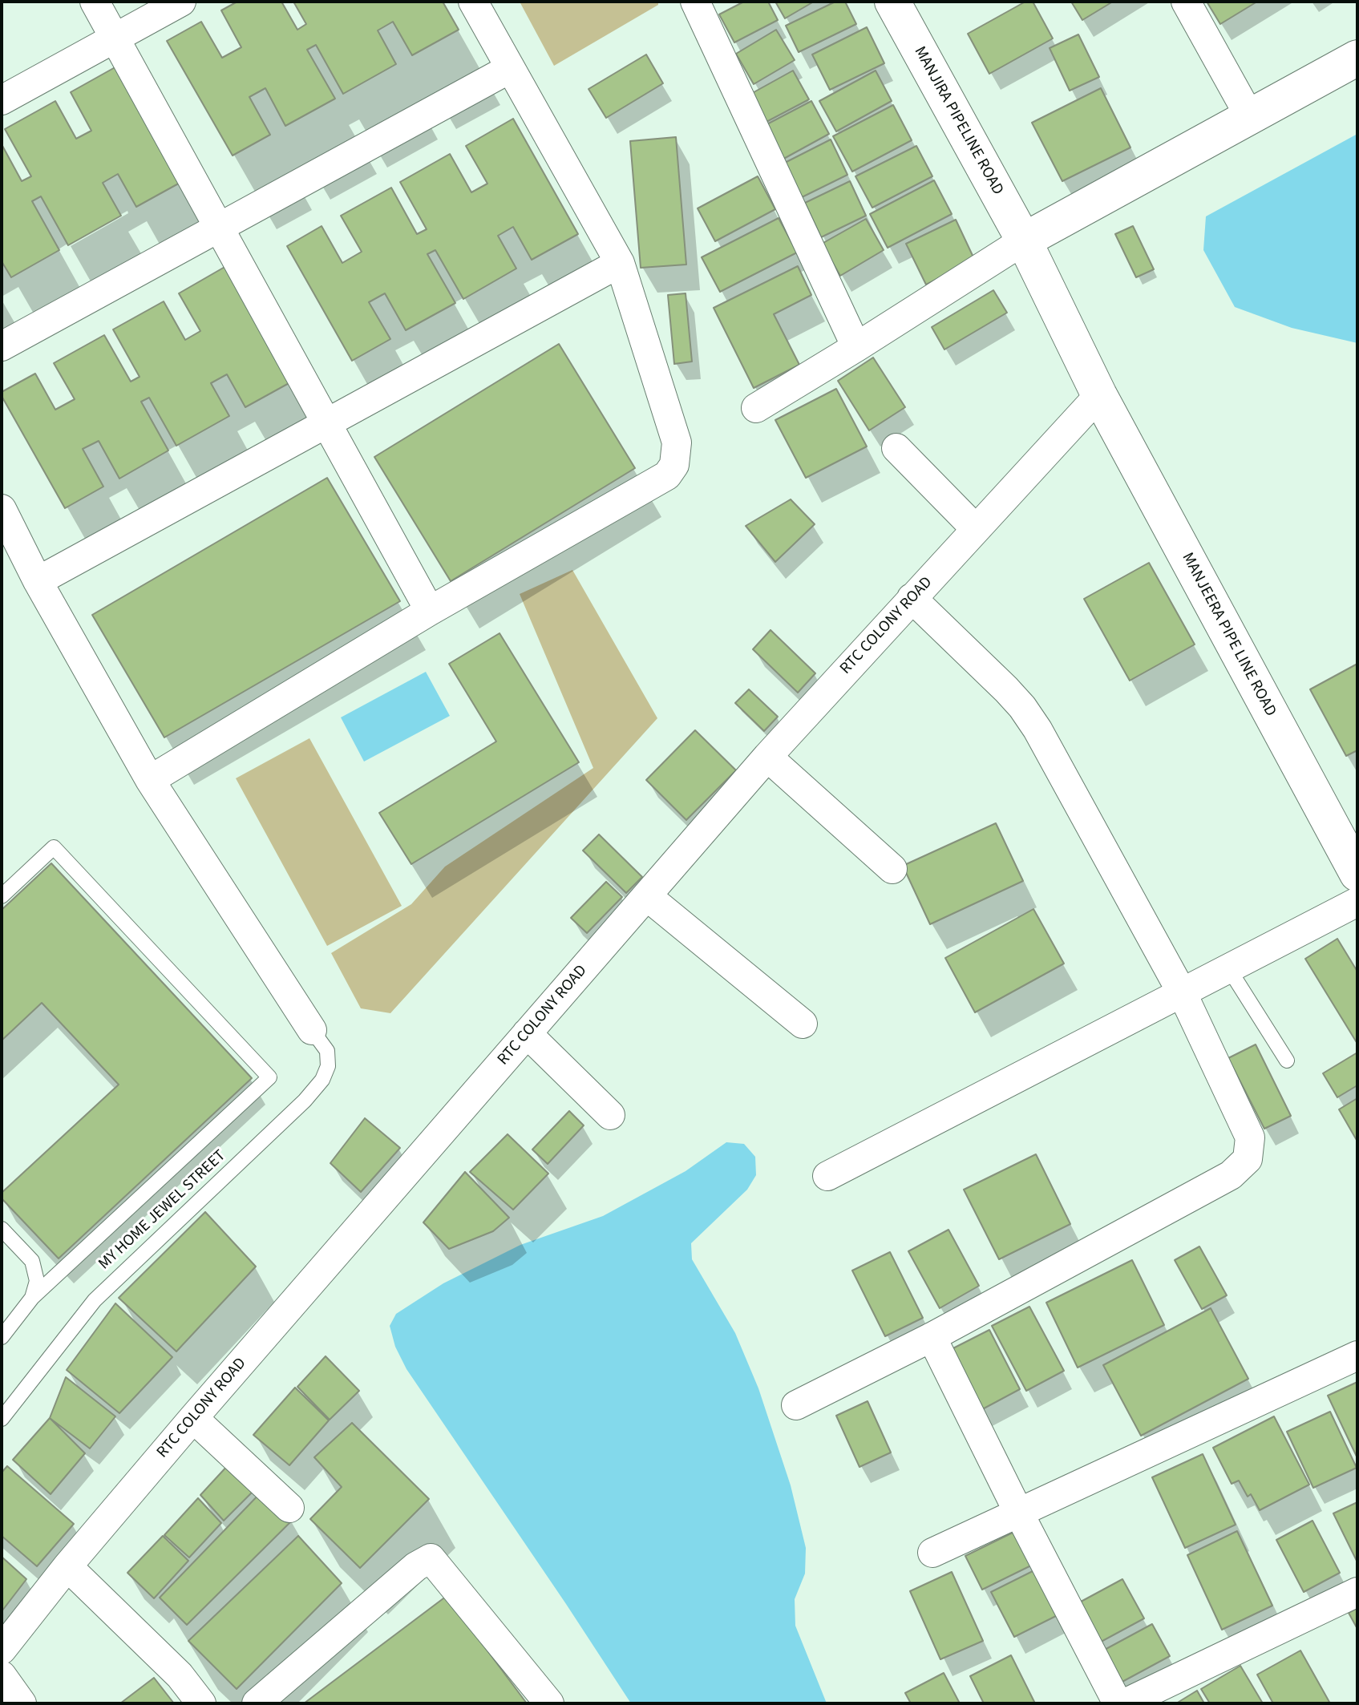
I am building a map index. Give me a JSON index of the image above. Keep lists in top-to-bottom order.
{
  "streets": {
    "main road": ["MANJIRA PIPELINE ROAD", "MANJEERA PIPE LINE ROAD"],
    "street": ["RTC COLONY ROAD"],
    "lane": ["MY HOME JEWEL STREET"]
  },
  "crossings": [
    ["MANJIRA PIPELINE ROAD", "RTC COLONY ROAD"],
    ["MANJIRA PIPELINE ROAD", "MANJEERA PIPE LINE ROAD"],
    ["RTC COLONY ROAD", "MANJEERA PIPE LINE ROAD"]
  ]
}
